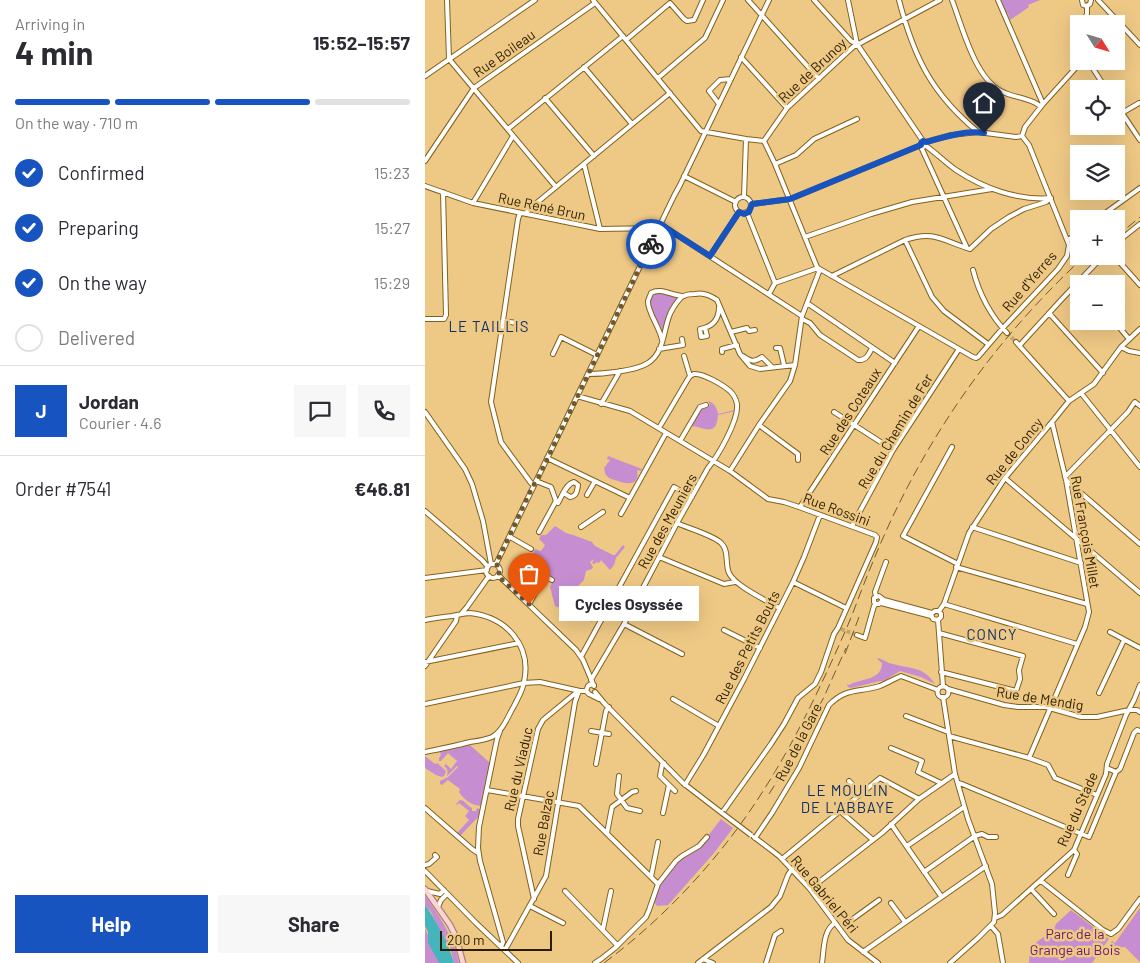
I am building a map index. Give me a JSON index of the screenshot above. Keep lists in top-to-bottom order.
{
  "streets": {
    "street": [
      "Rue Boileau",
      "Rue de Brunoy",
      "Rue René Brun",
      "Rue d'Yerres",
      "Rue des Coteaux",
      "Rue du Chemin de Fer",
      "Rue de Concy",
      "Rue Rossini",
      "Rue des Meuniers",
      "Rue François Millet",
      "Rue des Petits Bouts",
      "Rue de Mendig",
      "Rue de la Gare",
      "Rue du Viaduc",
      "Rue du Stade",
      "Rue Balzac",
      "Rue Gabriel Péri"
    ]
  },
  "crossings": [
    ["Rue des Coteaux", "Rue Rossini"],
    ["Rue du Chemin de Fer", "Rue Rossini"],
    ["Rue de Concy", "Rue François Millet"],
    ["Rue de Concy", "Rue de Mendig"],
    ["Rue de Concy", "Rue de la Gare"],
    ["Rue Rossini", "Rue des Meuniers"],
    ["Rue Rossini", "Rue des Petits Bouts"],
    ["Rue Rossini", "Rue Gabriel Péri"],
    ["Rue François Millet", "Rue de Mendig"],
    ["Rue de Mendig", "Rue de la Gare"],
    ["Rue de Mendig", "Rue du Stade"],
    ["Rue de la Gare", "Rue Gabriel Péri"],
    ["Rue du Viaduc", "Rue Balzac"]
  ],
  "districts": ["LE TAILLIS", "CONCY", "LE MOULIN DE L'ABBAYE"],
  "parks": ["Parc de la Grange au Bois"],
  "places": ["Cycles Osyssée"],
  "scale_bar": "200 m",
  "north": "bottom right",
  "page": {
    "heading": ["4 min", "Arriving in", "15:52–15:57"],
    "panel": [
      "Jordan",
      "Courier · 4.6",
      "Order #7541",
      "€46.81"
    ],
    "map_buttons": ["+", "−"],
    "bar": "On the way · 710 m",
    "list": [
      ["Confirmed", "15:23"],
      ["Preparing", "15:27"],
      ["On the way", "15:29"],
      "Delivered"
    ],
    "round": "J",
    "bubble": "Cycles Osyssée",
    "buttons": ["Help", "Share"],
    "scale": "200 m"
  }
}
